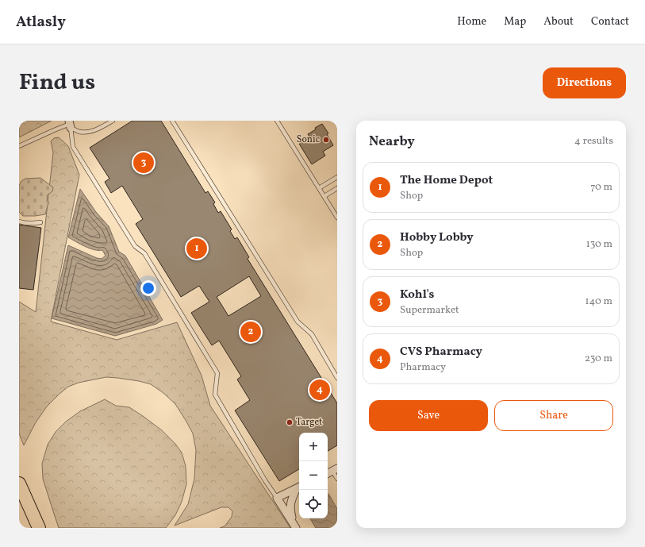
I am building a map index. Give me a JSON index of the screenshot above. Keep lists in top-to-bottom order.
{
  "places": ["Sonic", "Target"],
  "page": {
    "header": "Atlasly",
    "nav": [
      "Home",
      "Map",
      "About",
      "Contact"
    ],
    "title": "Find us",
    "buttons": [
      "Directions",
      ["Save", "Share"]
    ],
    "heading": ["Nearby", "4 results"],
    "pins": [
      "3",
      "1",
      "2",
      "4"
    ],
    "list": [
      {
        "mark": "1",
        "name": "The Home Depot",
        "note": "Shop",
        "value": "70 m"
      },
      {
        "mark": "2",
        "name": "Hobby Lobby",
        "note": "Shop",
        "value": "130 m"
      },
      {
        "mark": "3",
        "name": "Kohl's",
        "note": "Supermarket",
        "value": "140 m"
      },
      {
        "mark": "4",
        "name": "CVS Pharmacy",
        "note": "Pharmacy",
        "value": "230 m"
      }
    ],
    "map_buttons": ["+", "−"]
  }
}
